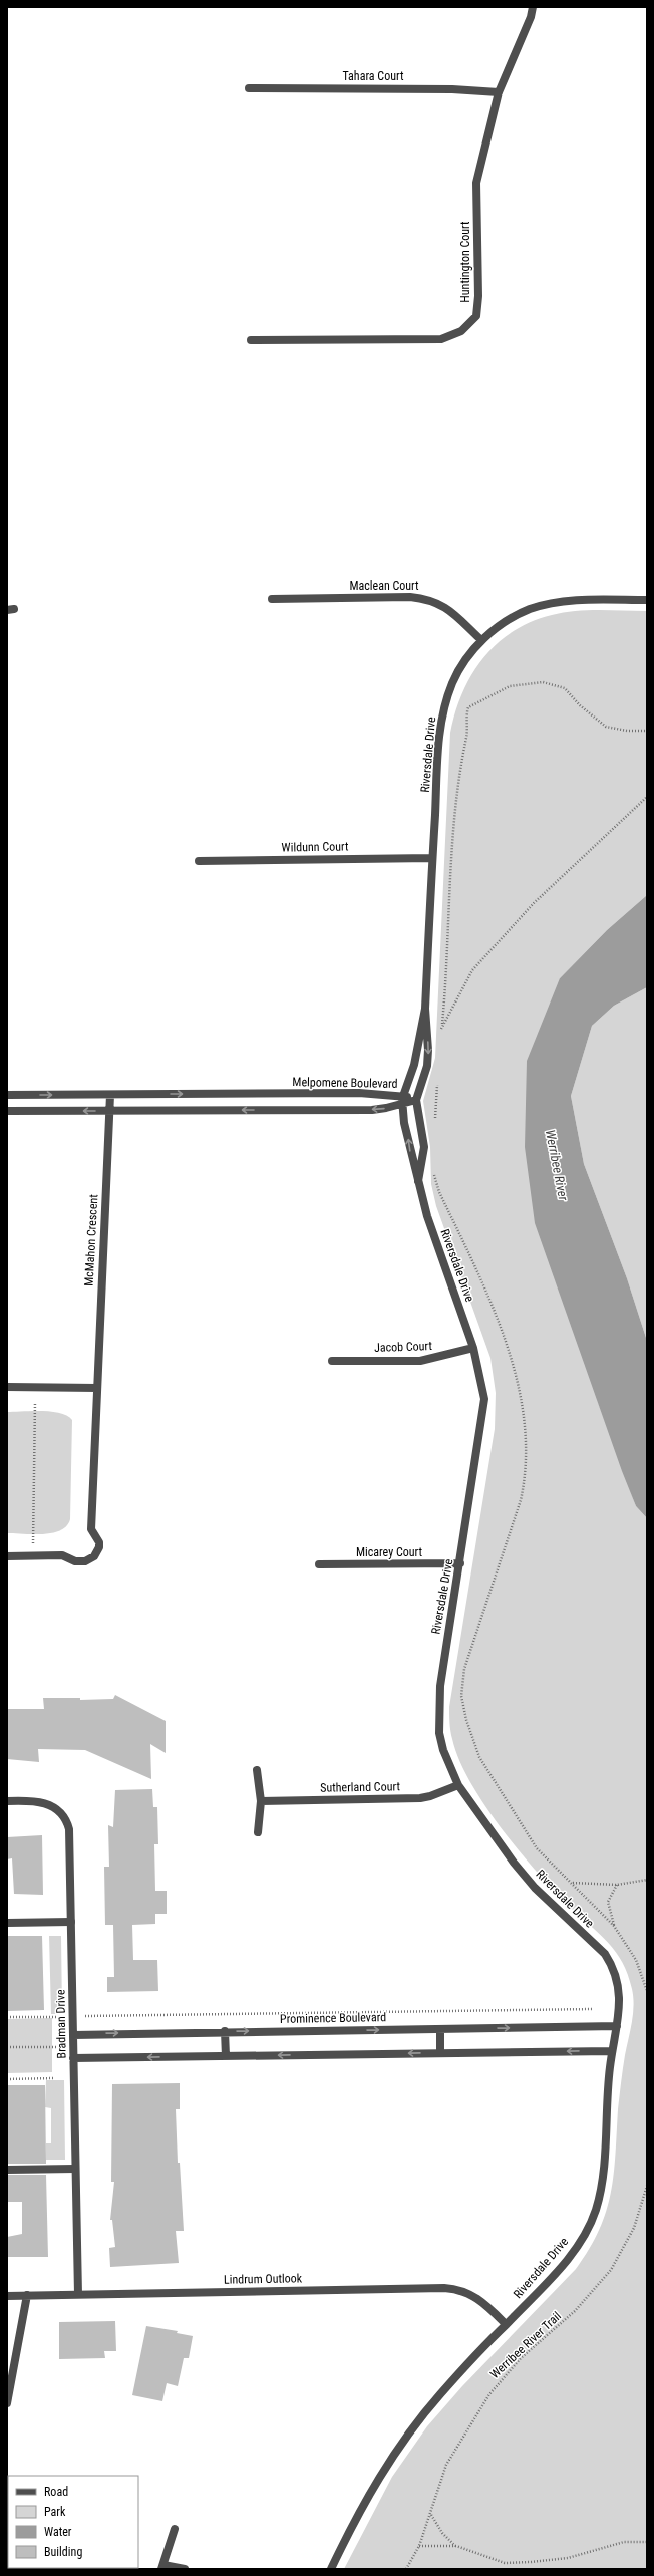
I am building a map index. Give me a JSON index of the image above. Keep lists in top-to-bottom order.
{
  "streets": {
    "street": [
      "Tahara Court",
      "Huntington Court",
      "Maclean Court",
      "Riversdale Drive",
      "Wildunn Court",
      "Melpomene Boulevard",
      "McMahon Crescent",
      "Jacob Court",
      "Micarey Court",
      "Sutherland Court",
      "Prominence Boulevard",
      "Bradman Drive",
      "Lindrum Outlook"
    ],
    "path": ["Werribee River Trail"]
  },
  "crossings": [
    ["Tahara Court", "Huntington Court"],
    ["Maclean Court", "Riversdale Drive"],
    ["Riversdale Drive", "Wildunn Court"],
    ["Riversdale Drive", "Melpomene Boulevard"],
    ["Riversdale Drive", "Jacob Court"],
    ["Riversdale Drive", "Micarey Court"],
    ["Riversdale Drive", "Sutherland Court"],
    ["Riversdale Drive", "Prominence Boulevard"],
    ["Riversdale Drive", "Lindrum Outlook"],
    ["Melpomene Boulevard", "McMahon Crescent"],
    ["Prominence Boulevard", "Bradman Drive"],
    ["Bradman Drive", "Lindrum Outlook"]
  ],
  "water": ["Werribee River"],
  "legend": [
    "Road",
    "Park",
    "Water",
    "Building"
  ]
}
